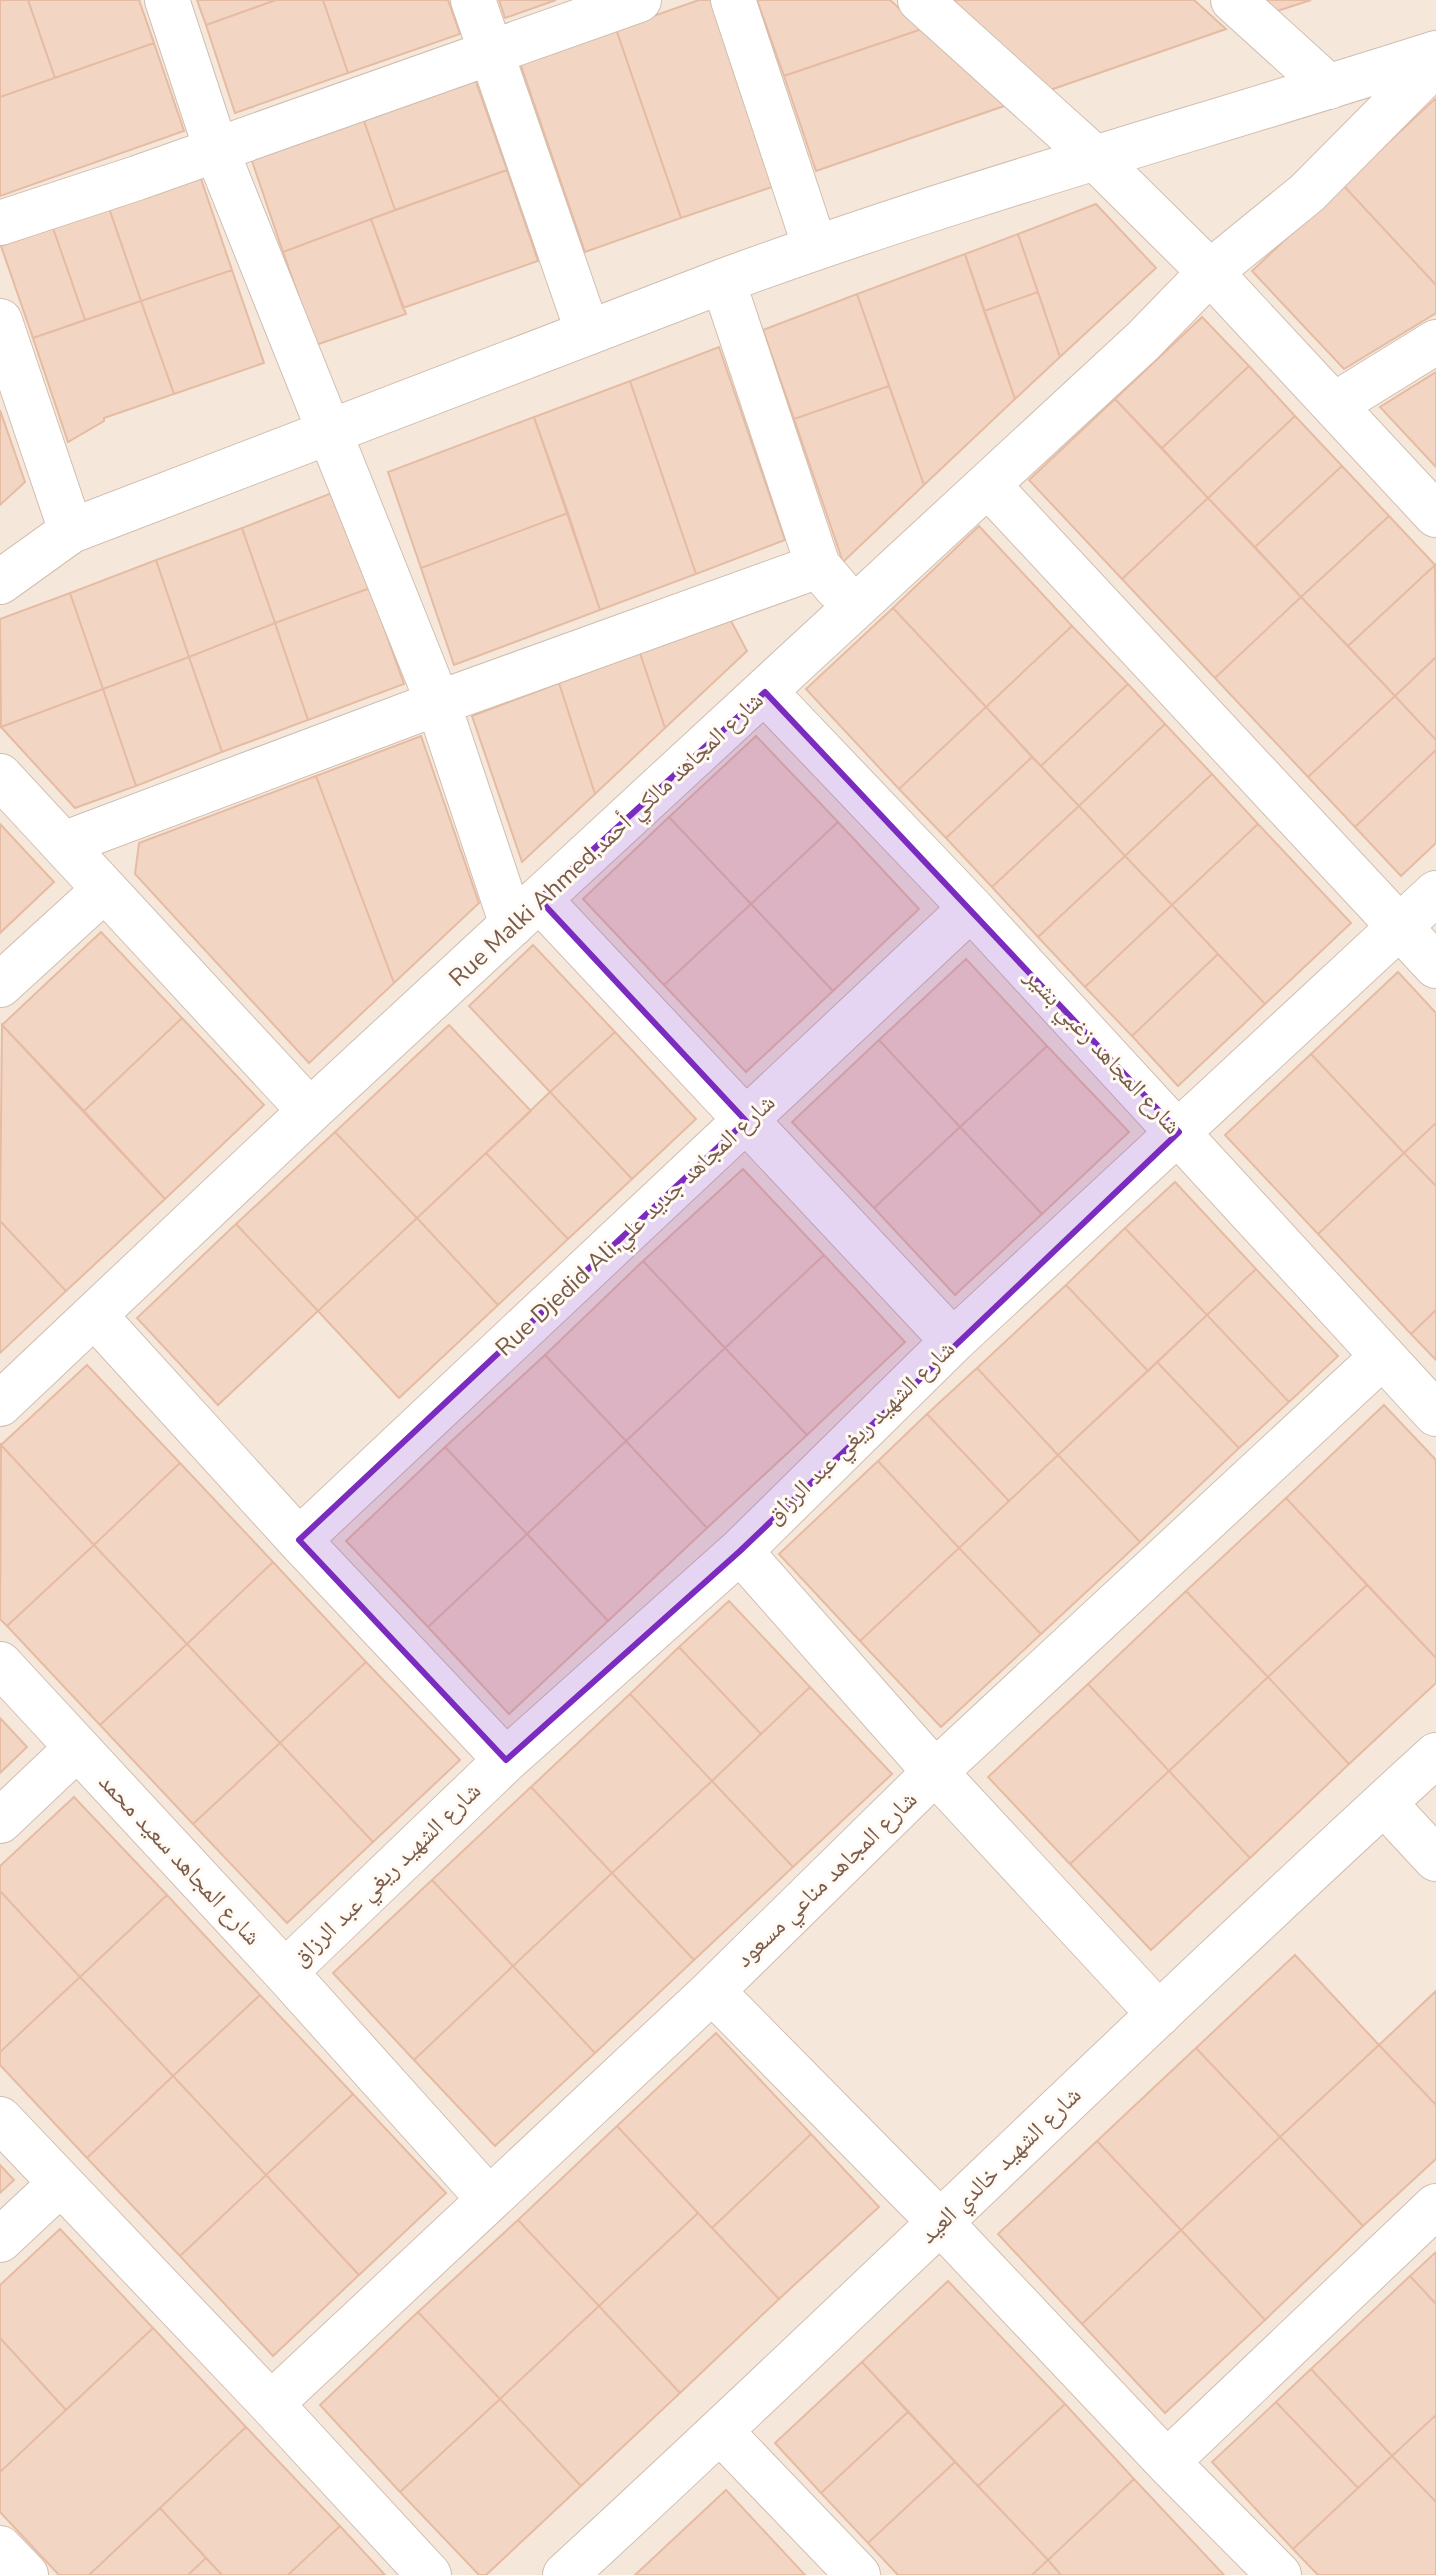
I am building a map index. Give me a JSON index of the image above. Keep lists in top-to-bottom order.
{
  "streets": {
    "street": [
      "Rue Malki Ahmed,شارع المجاهد مالكي أحمد",
      "شارع المجاهد زغبي بشير",
      "Rue Djedid Ali,شارع المجاهد جديد علي",
      "شارع الشهيد ريغي عبد الرزاق",
      "شارع المجاهد سعيد محمد",
      "شارع المجاهد مناعي مسعود",
      "شارع الشهيد خالدي العيد"
    ]
  },
  "crossings": [
    ["Rue Malki Ahmed,شارع المجاهد مالكي أحمد", "شارع المجاهد زغبي بشير"],
    ["شارع المجاهد زغبي بشير", "Rue Djedid Ali,شارع المجاهد جديد علي"],
    ["شارع المجاهد زغبي بشير", "شارع الشهيد ريغي عبد الرزاق"],
    ["شارع المجاهد زغبي بشير", "شارع المجاهد مناعي مسعود"],
    ["شارع الشهيد ريغي عبد الرزاق", "شارع المجاهد سعيد محمد"],
    ["شارع المجاهد سعيد محمد", "شارع المجاهد مناعي مسعود"]
  ]
}
